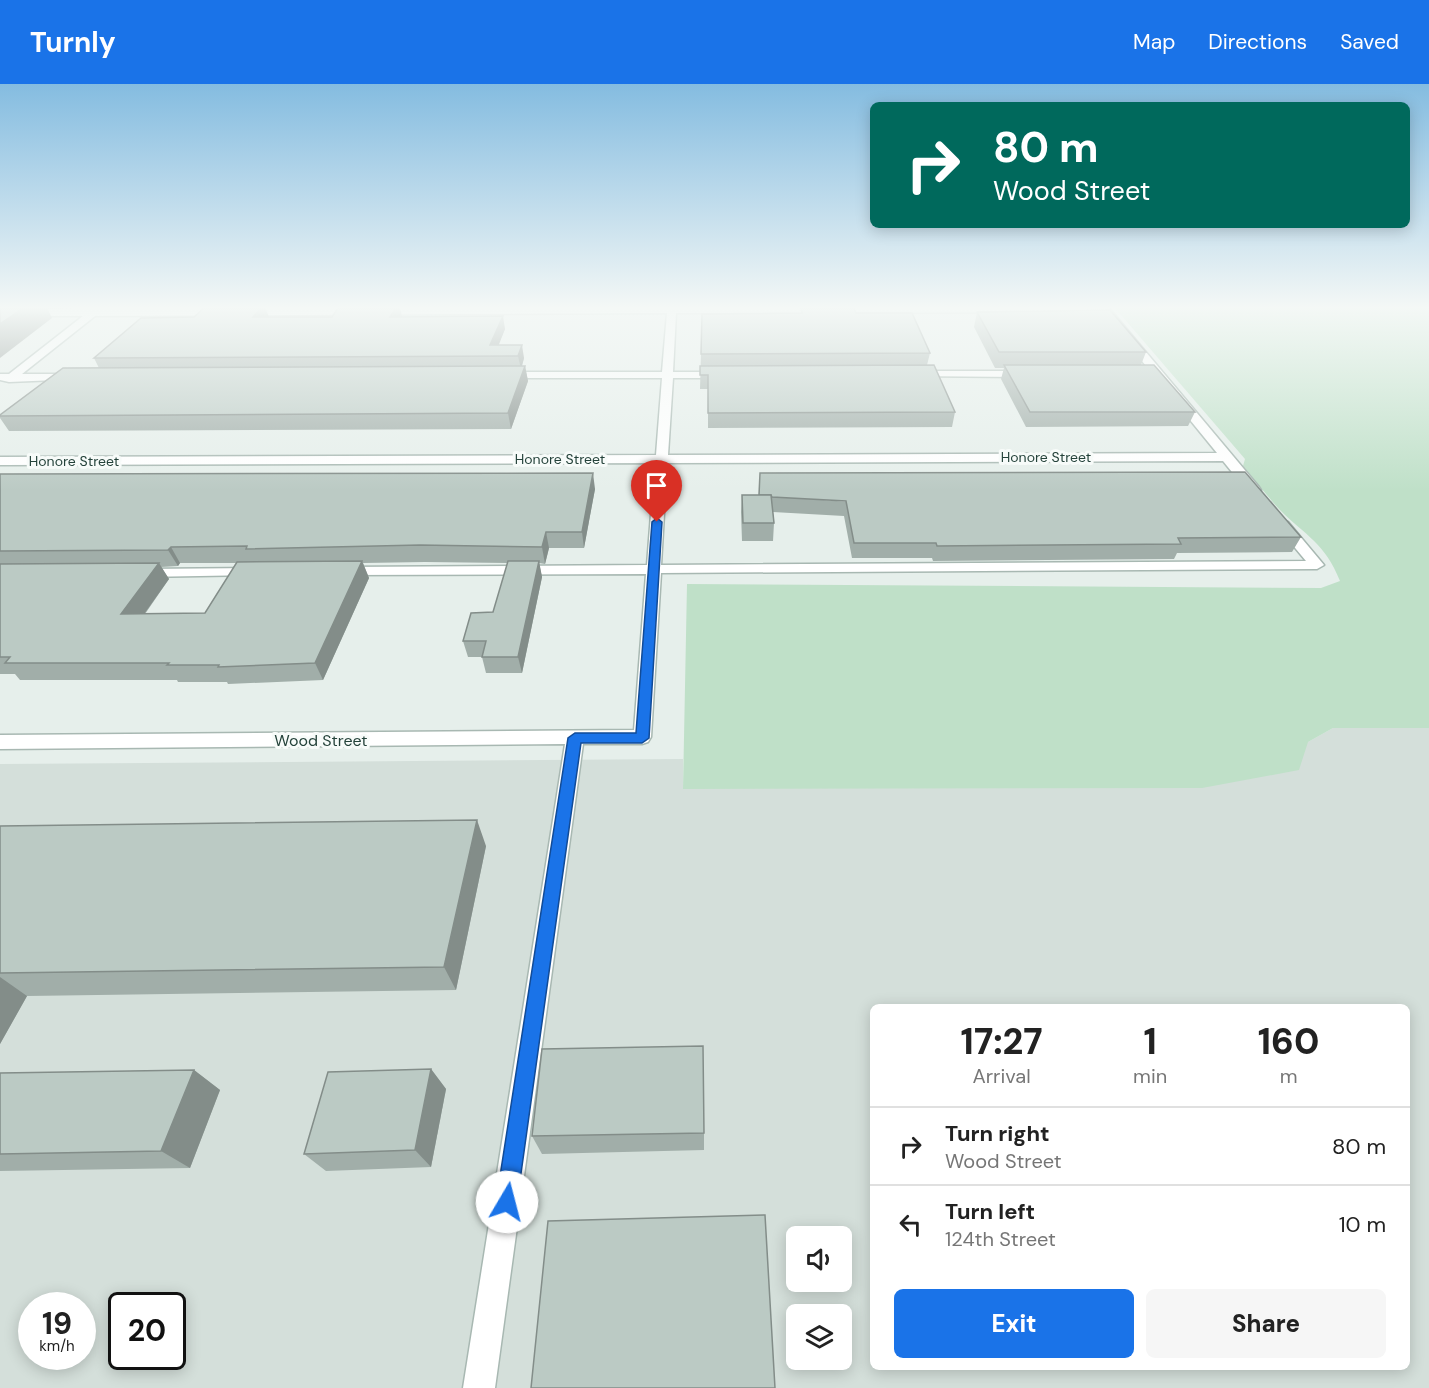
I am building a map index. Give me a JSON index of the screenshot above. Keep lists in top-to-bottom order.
{
  "streets": {
    "street": ["Honore Street", "Wood Street"]
  },
  "page": {
    "header": "Turnly",
    "nav": ["Map", "Directions", "Saved"],
    "turn": ["80 m", "Wood Street"],
    "eta": [
      "17:27",
      "Arrival",
      "1",
      "min",
      "160",
      "m"
    ],
    "list": [
      {
        "name": "Turn right",
        "note": "Wood Street",
        "value": "80 m"
      },
      {
        "name": "Turn left",
        "note": "124th Street",
        "value": "10 m"
      }
    ],
    "buttons": ["Exit", "Share"],
    "speed": "19 km/h",
    "limit": "20"
  }
}
